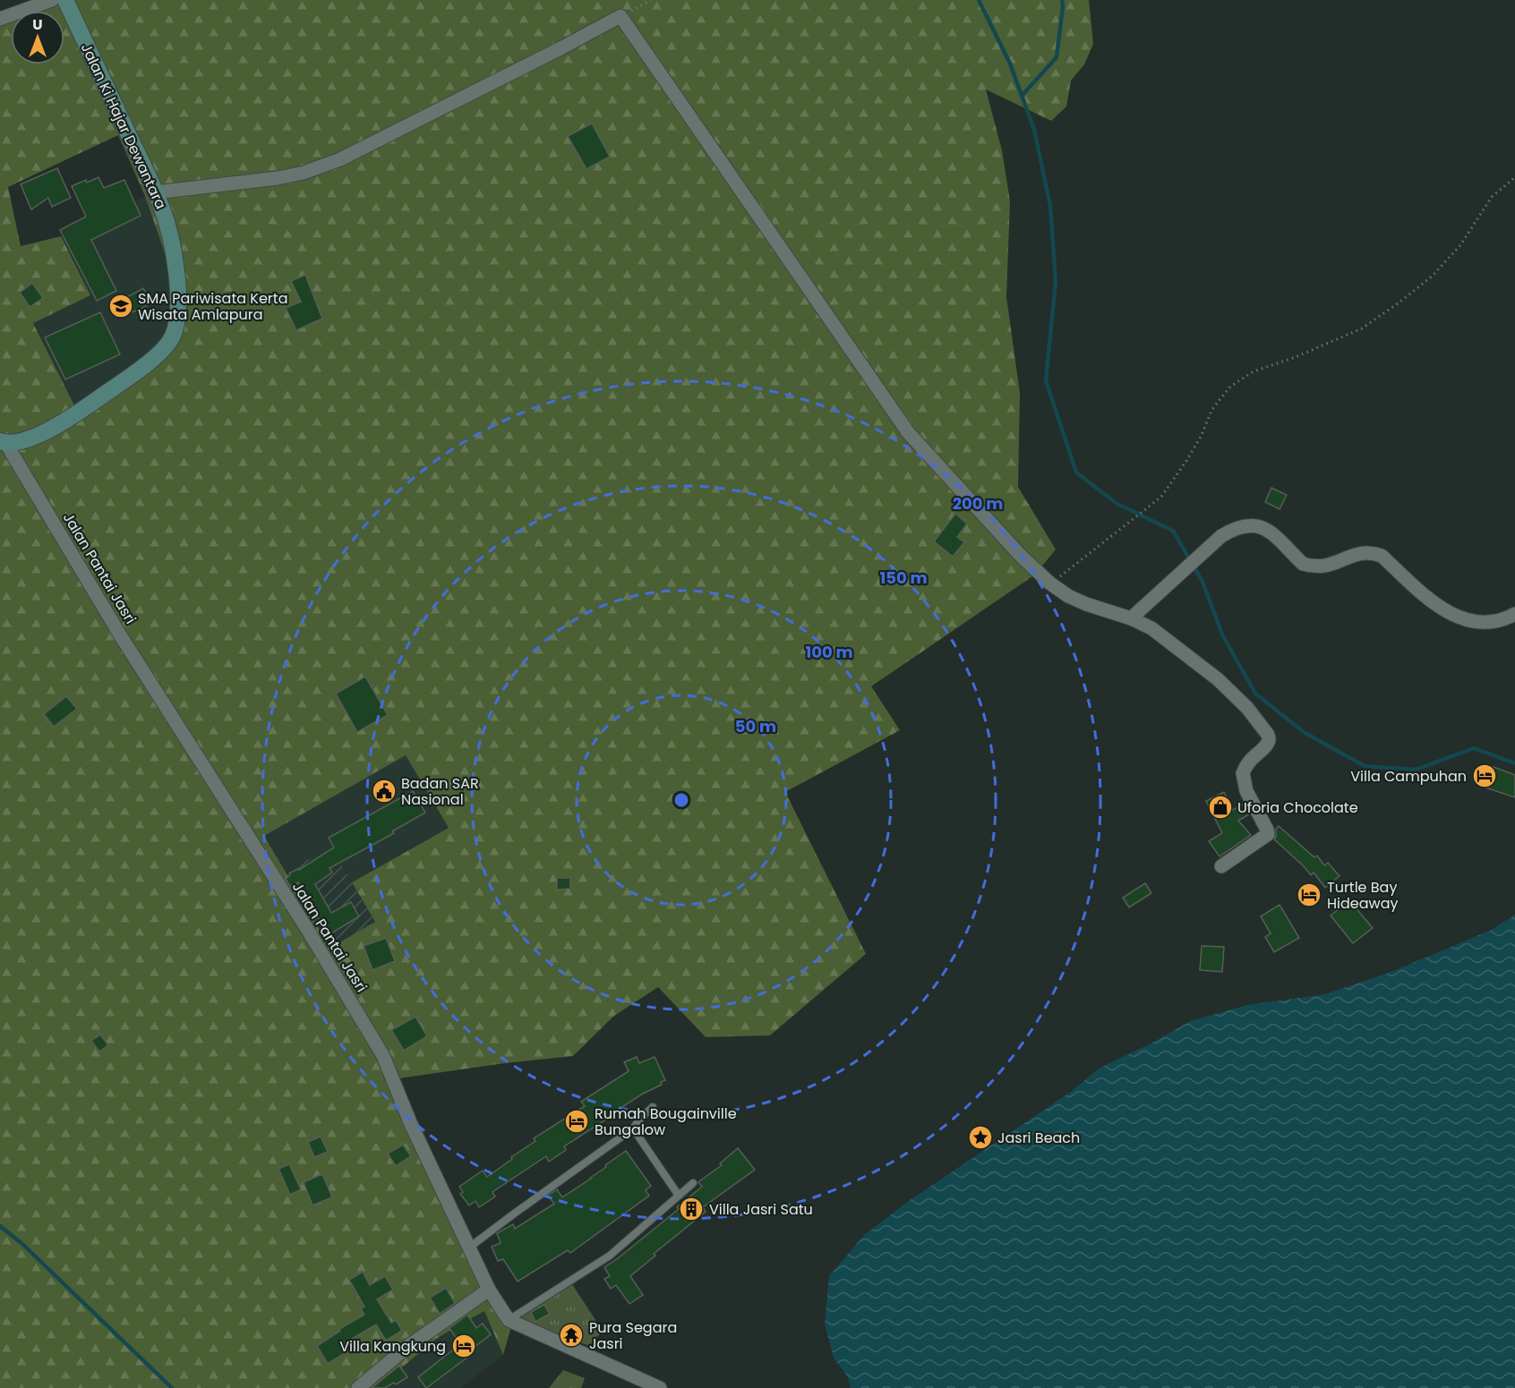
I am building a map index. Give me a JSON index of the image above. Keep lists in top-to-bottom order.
{
  "streets": {
    "street": ["Jalan Ki Hajar Dewantara", "Jalan Pantai Jasri"]
  },
  "crossings": [
    ["Jalan Ki Hajar Dewantara", "Jalan Pantai Jasri"]
  ],
  "places": {
    "school or university": ["SMA Pariwisata Kerta Wisata Amlapura"],
    "hotel": [
      "Villa Campuhan",
      "Turtle Bay Hideaway",
      "Rumah Bougainville Bungalow",
      "Villa Kangkung"
    ],
    "public building": ["Badan SAR Nasional"],
    "shop": ["Uforia Chocolate"],
    "place": ["Jasri Beach"],
    "building": ["Villa Jasri Satu"],
    "temple": ["Pura Segara Jasri"]
  },
  "north": "top",
  "rings": [
    "200 m",
    "150 m",
    "100 m",
    "50 m"
  ]
}
